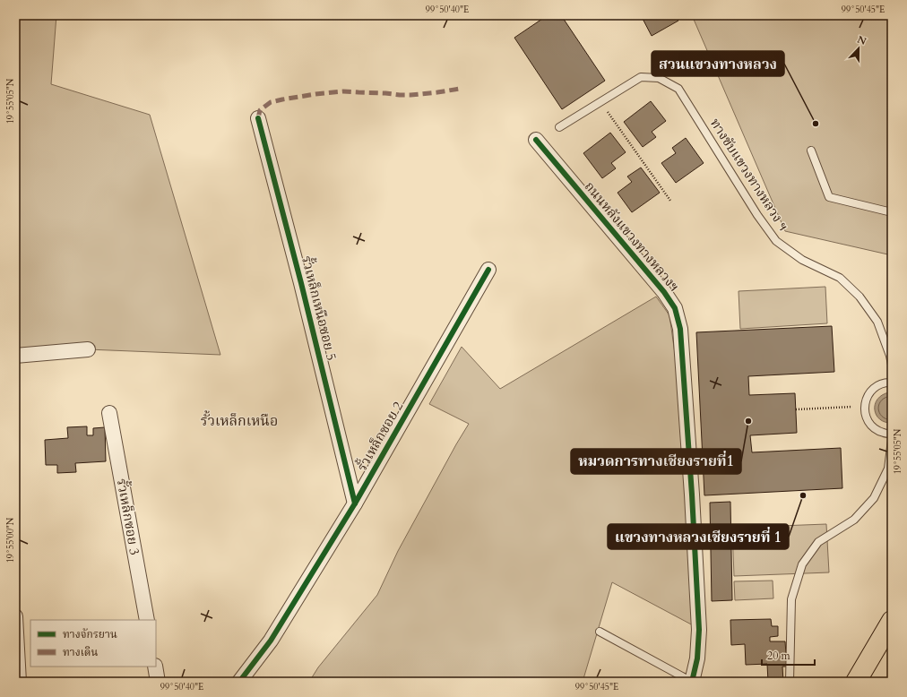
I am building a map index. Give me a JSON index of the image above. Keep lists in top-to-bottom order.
{
  "streets": {
    "street": [
      "ถนนหลังแขวงทางหลวงฯ",
      "รั้วเหล็กเหนือซอย 5",
      "รั้วเหล็กซอย 2",
      "รั้วเหล็กซอย 3"
    ],
    "lane": ["ทางขับแขวงทางหลวง ฯ"]
  },
  "crossings": [
    ["รั้วเหล็กเหนือซอย 5", "รั้วเหล็กซอย 2"]
  ],
  "districts": ["รั้วเหล็กเหนือ"],
  "places": ["สวนแขวงทางหลวง", "หมวดการทางเชียงรายที่1", "แขวงทางหลวงเชียงรายที่ 1"],
  "legend": ["ทางจักรยาน", "ทางเดิน"],
  "scale_bar": "20 m",
  "north": "top",
  "coordinates": [
    "99°50'40\"E",
    "99°50'45\"E",
    "19°55'05\"N",
    "19°55'00\"N"
  ]
}
